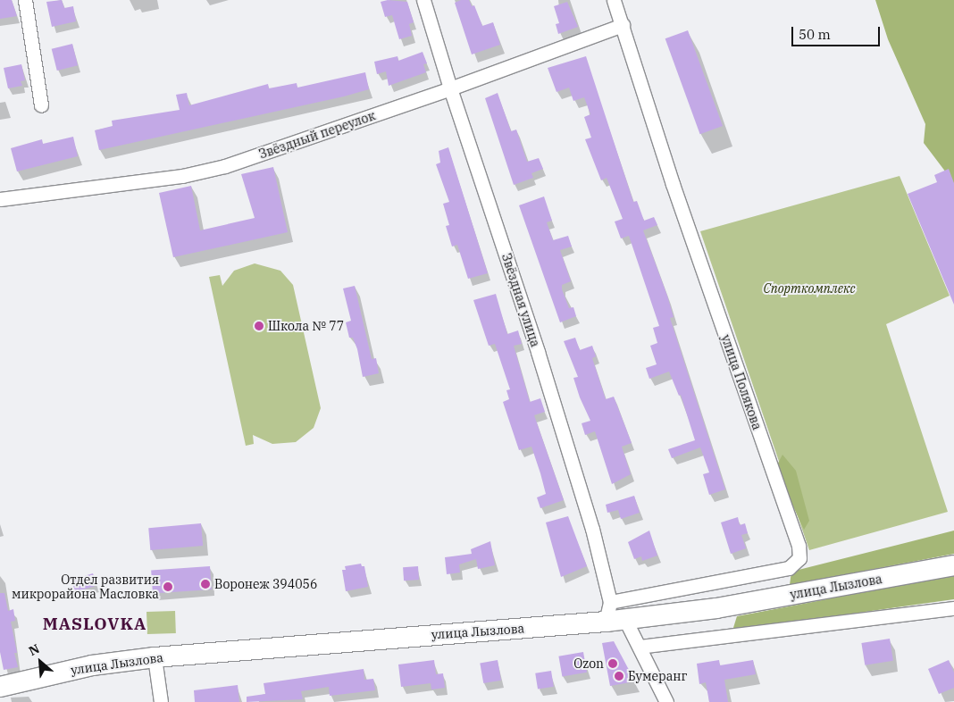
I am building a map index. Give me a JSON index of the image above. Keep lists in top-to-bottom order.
{
  "streets": {
    "main road": ["улица Лызлова"],
    "street": ["Звёздный переулок", "Звёздная улица", "улица Полякова"]
  },
  "crossings": [
    ["Звёздный переулок", "Звёздная улица"],
    ["Звёздный переулок", "улица Полякова"],
    ["Звёздная улица", "улица Полякова"]
  ],
  "districts": ["MASLOVKA"],
  "parks": ["Спорткомплекс"],
  "places": [
    "Школа № 77",
    "Воронеж 394056",
    "Отдел развития микрорайона Масловка",
    "Ozon",
    "Бумеранг"
  ],
  "scale_bar": "50 m",
  "north": "top left"
}
